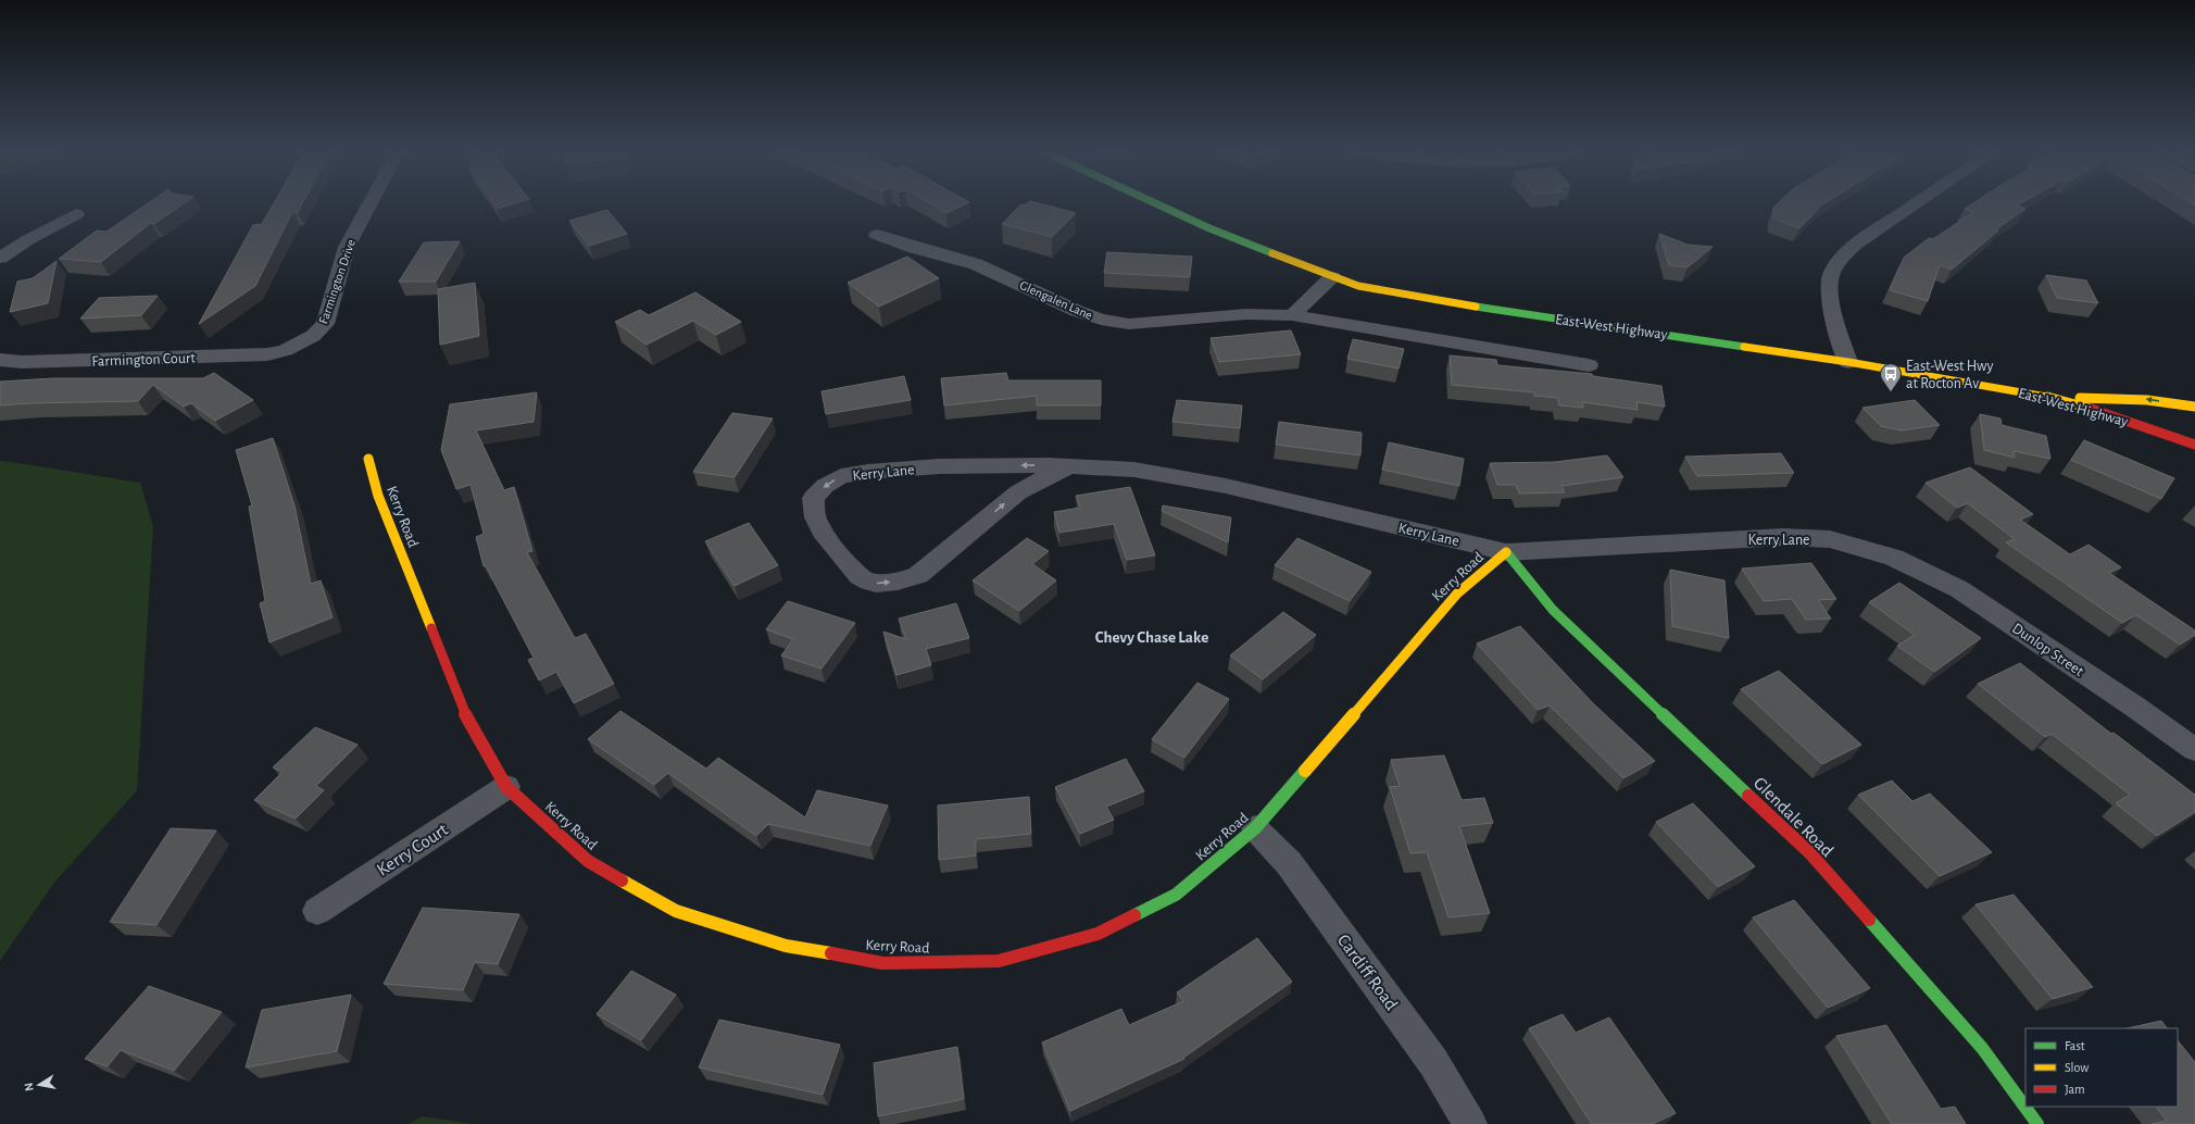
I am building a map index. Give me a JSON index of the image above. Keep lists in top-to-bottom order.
{
  "streets": {
    "street": [
      "Farmington Drive",
      "Glengalen Lane",
      "East-West Highway",
      "Farmington Court",
      "Kerry Lane",
      "Kerry Road",
      "Dunlop Street",
      "Glendale Road",
      "Kerry Court",
      "Cardiff Road"
    ]
  },
  "crossings": [
    ["Farmington Drive", "Farmington Court"],
    ["Kerry Lane", "Kerry Road"],
    ["Kerry Lane", "Dunlop Street"],
    ["Kerry Lane", "Glendale Road"],
    ["Kerry Road", "Glendale Road"],
    ["Kerry Road", "Kerry Court"],
    ["Kerry Road", "Cardiff Road"]
  ],
  "districts": ["Chevy Chase Lake"],
  "places": {
    "bus stop": ["East-West Hwy at Rocton Av"]
  },
  "legend": ["Fast", "Slow", "Jam"],
  "north": "left"
}
